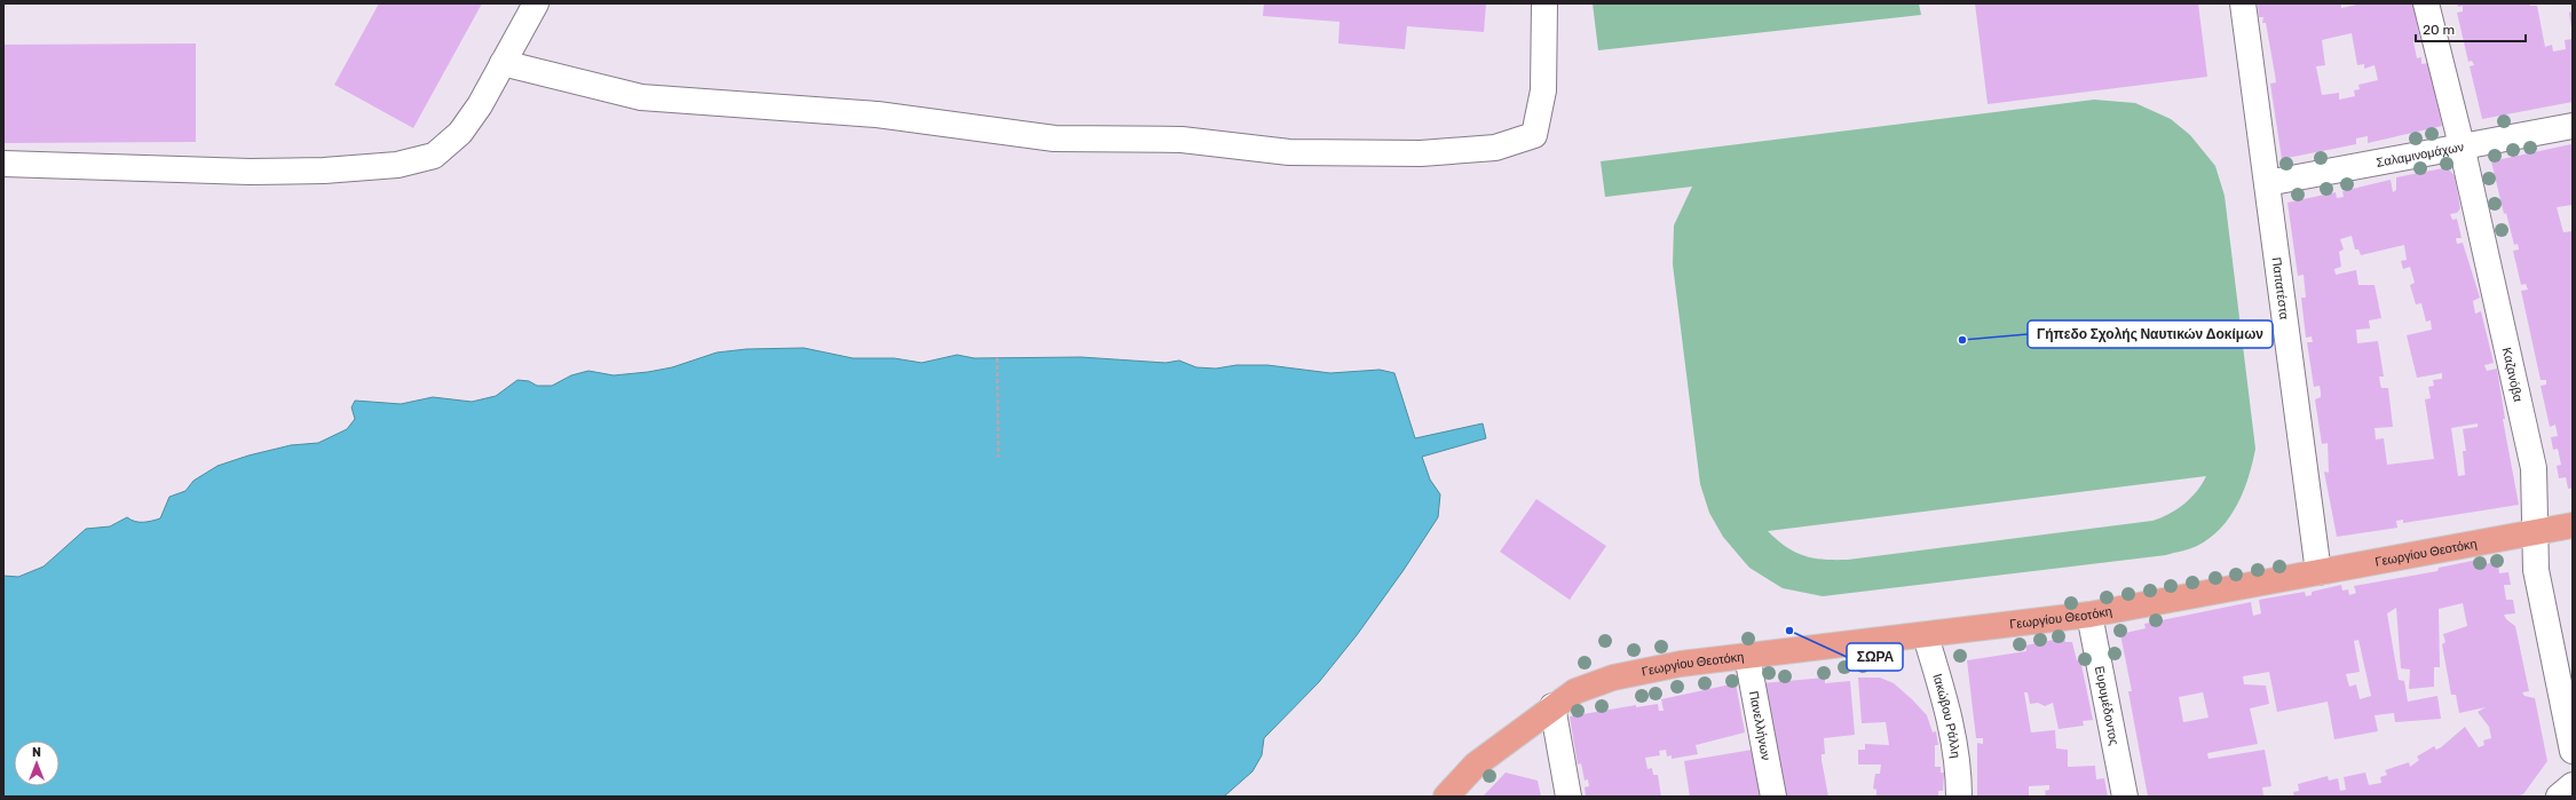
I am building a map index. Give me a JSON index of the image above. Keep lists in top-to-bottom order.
{
  "streets": {
    "main road": ["Γεωργίου Θεοτόκη"],
    "street": [
      "Σαλαμινομάχων",
      "Παπατέστα",
      "Καζανόβα",
      "Ευρυμέδοντος",
      "Ιακώβου Ράλλη",
      "Πανελλήνων"
    ]
  },
  "crossings": [
    ["Σαλαμινομάχων", "Παπατέστα"],
    ["Σαλαμινομάχων", "Καζανόβα"],
    ["Παπατέστα", "Γεωργίου Θεοτόκη"],
    ["Καζανόβα", "Γεωργίου Θεοτόκη"],
    ["Γεωργίου Θεοτόκη", "Ευρυμέδοντος"],
    ["Γεωργίου Θεοτόκη", "Ιακώβου Ράλλη"],
    ["Γεωργίου Θεοτόκη", "Πανελλήνων"]
  ],
  "places": ["Γήπεδο Σχολής Ναυτικών Δοκίμων", "ΣΩΡΑ"],
  "scale_bar": "20 m",
  "north": "top"
}
